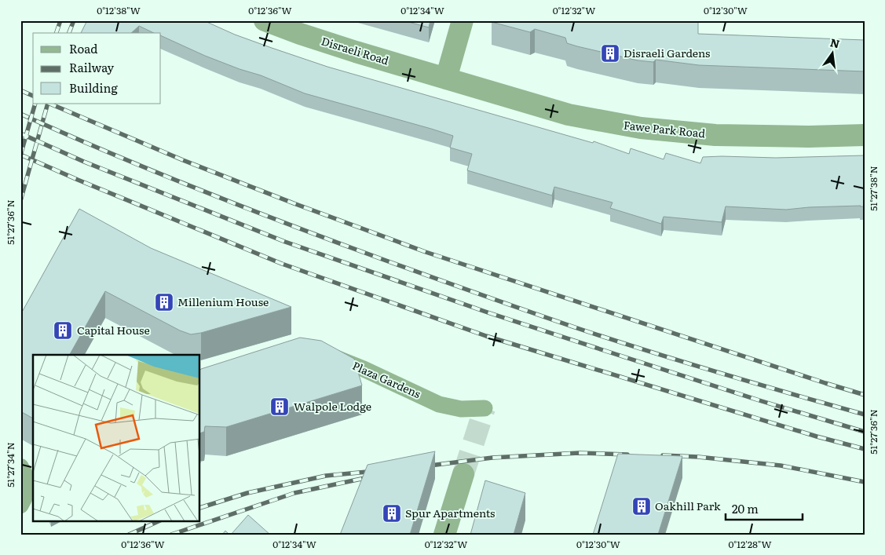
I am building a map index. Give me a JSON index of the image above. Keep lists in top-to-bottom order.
{
  "streets": {
    "street": ["Disraeli Road", "Fawe Park Road", "Plaza Gardens"]
  },
  "crossings": [
    ["Disraeli Road", "Fawe Park Road"]
  ],
  "places": {
    "building": [
      "Disraeli Gardens",
      "Millenium House",
      "Capital House",
      "Walpole Lodge",
      "Oakhill Park",
      "Spur Apartments"
    ]
  },
  "legend": ["Road", "Railway", "Building"],
  "scale_bar": "20 m",
  "north": "top",
  "coordinates": [
    "0°12'38\"W",
    "0°12'36\"W",
    "0°12'34\"W",
    "0°12'32\"W",
    "0°12'30\"W",
    "51°27'38\"N",
    "51°27'36\"N",
    "51°27'34\"N",
    "0°12'28\"W"
  ]
}
